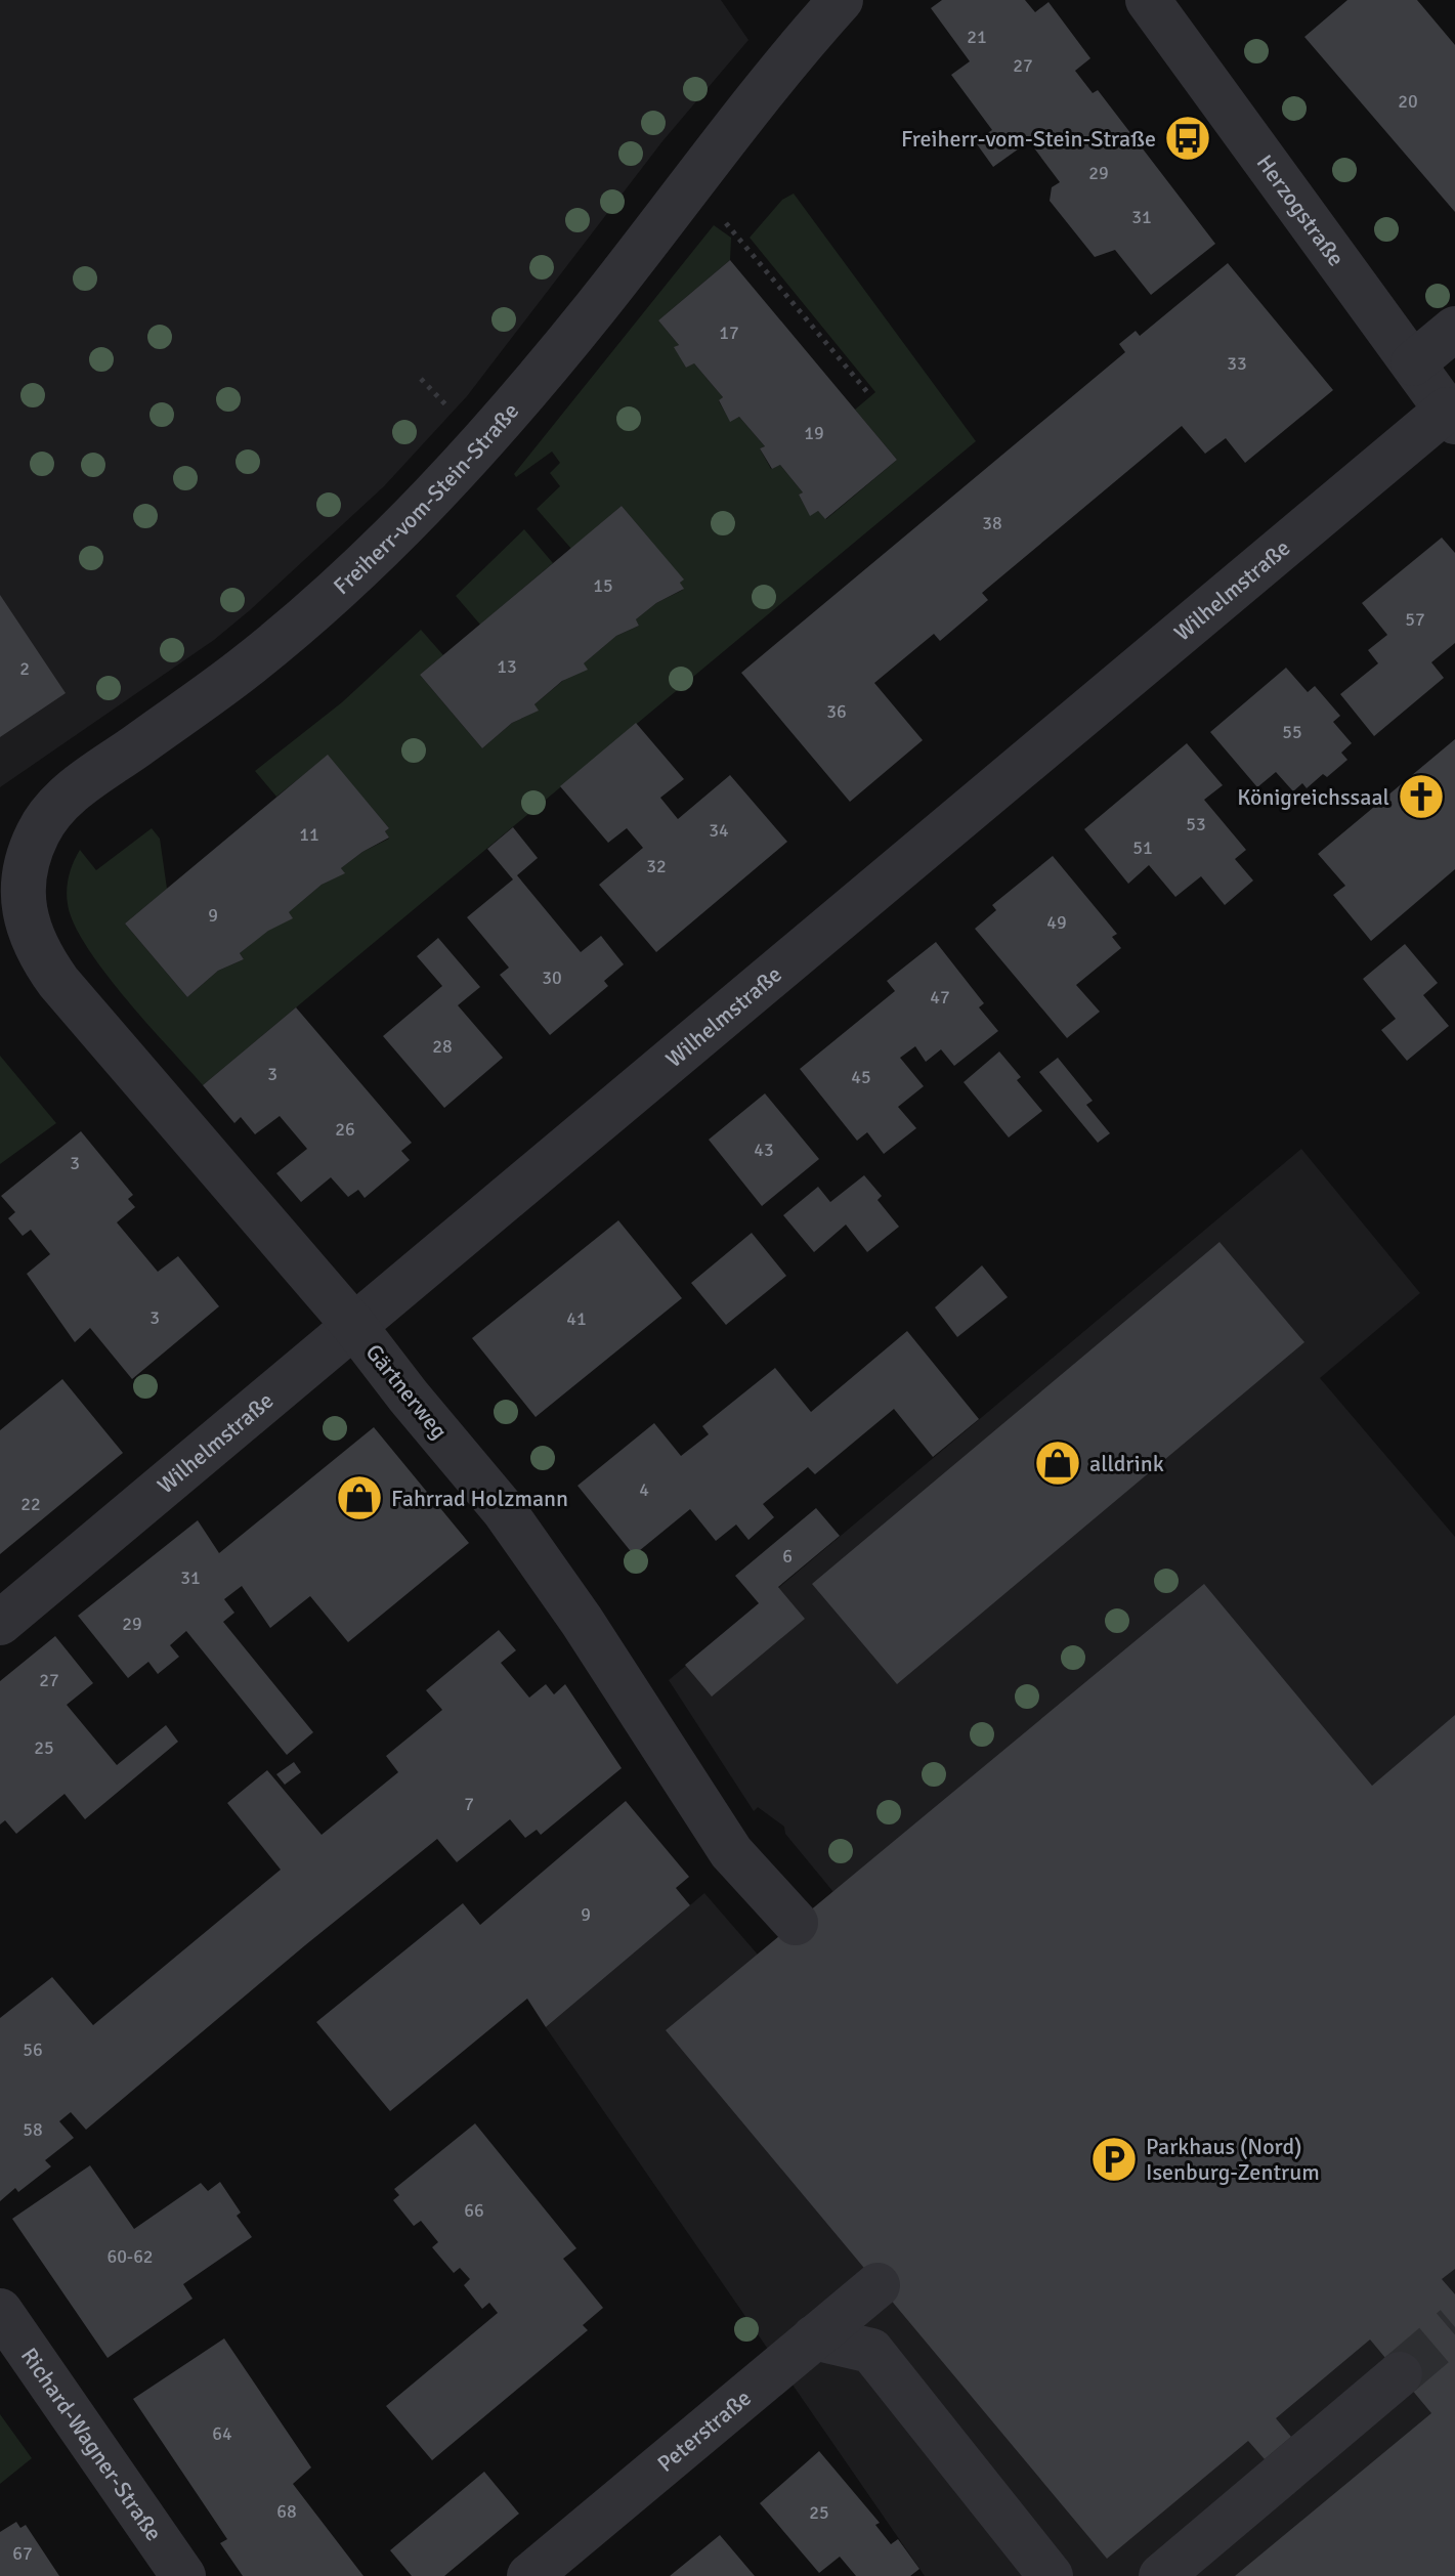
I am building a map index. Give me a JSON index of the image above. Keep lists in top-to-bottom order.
{
  "streets": {
    "street": [
      "Herzogstraße",
      "Freiherr-vom-Stein-Straße",
      "Wilhelmstraße",
      "Gärtnerweg",
      "Peterstraße",
      "Richard-Wagner-Straße"
    ]
  },
  "crossings": [
    ["Herzogstraße", "Wilhelmstraße"],
    ["Freiherr-vom-Stein-Straße", "Gärtnerweg"],
    ["Wilhelmstraße", "Gärtnerweg"]
  ],
  "places": {
    "bus stop": ["Freiherr-vom-Stein-Straße"],
    "church": ["Königreichssaal"],
    "shop": ["alldrink", "Fahrrad Holzmann"],
    "parking": ["Parkhaus (Nord) Isenburg-Zentrum"]
  },
  "house_numbers": [
    "21",
    "27",
    "20",
    "29",
    "31",
    "17",
    "33",
    "19",
    "38",
    "15",
    "57",
    "13",
    "2",
    "36",
    "55",
    "53",
    "34",
    "11",
    "51",
    "32",
    "9",
    "49",
    "30",
    "47",
    "28",
    "3",
    "45",
    "26",
    "43",
    "3",
    "3",
    "41",
    "4",
    "22",
    "6",
    "31",
    "29",
    "27",
    "25",
    "7",
    "9",
    "56",
    "58",
    "66",
    "60-62",
    "64",
    "68",
    "25",
    "67"
  ]
}
